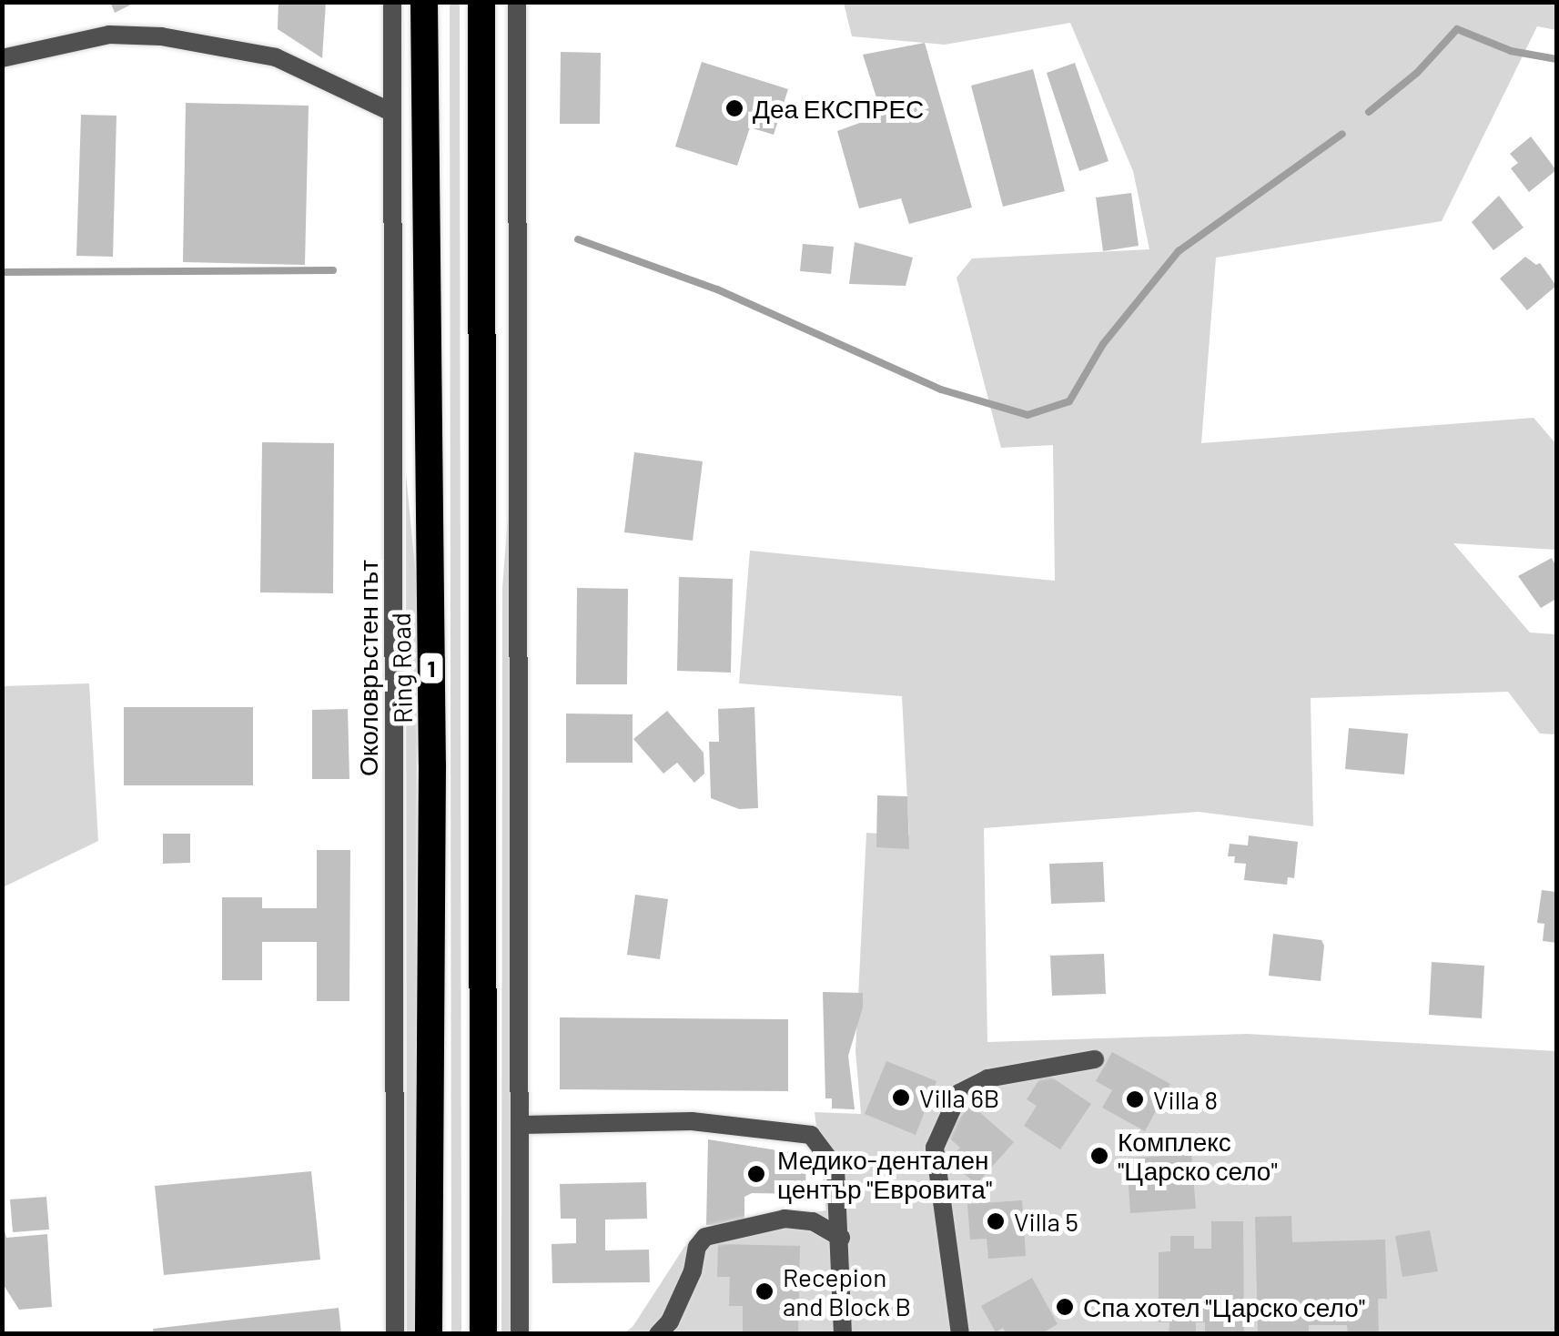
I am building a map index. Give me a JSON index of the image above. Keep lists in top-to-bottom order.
{
  "streets": {
    "highway": ["Ring Road", "1"],
    "street": ["Околовръстен път"]
  },
  "places": [
    "Деа ЕКСПРЕС",
    "Villa 6B",
    "Villa 8",
    "Комплекс \"Царско село\"",
    "Медико-дентален център \"Евровита\"",
    "Villa 5",
    "Recepion and Block B",
    "Спа хотел \"Царско село\""
  ]
}
